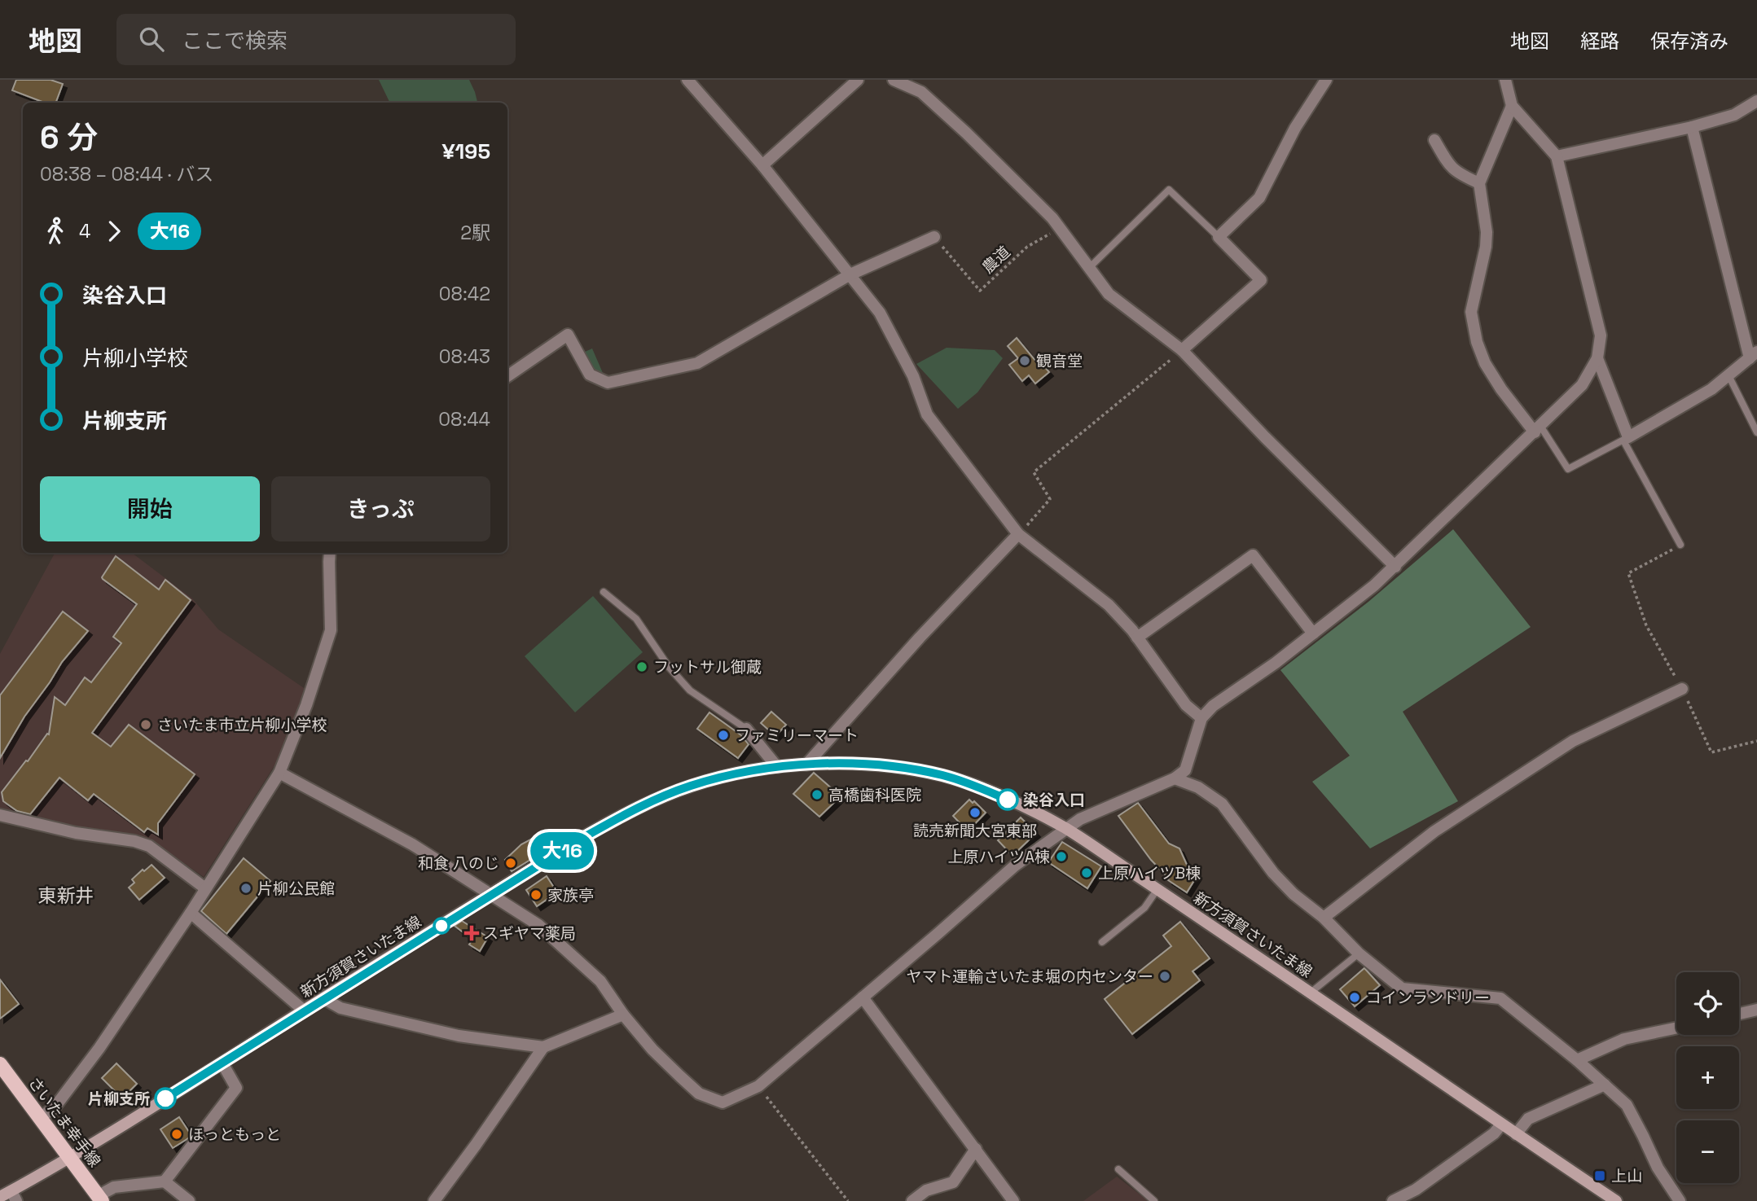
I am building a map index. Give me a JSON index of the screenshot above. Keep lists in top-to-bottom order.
{
  "streets": {
    "main road": ["新方須賀さいたま線", "さいたま幸手線"],
    "path": ["農道"]
  },
  "crossings": [
    ["新方須賀さいたま線", "さいたま幸手線"]
  ],
  "districts": ["東新井"],
  "places": {
    "other": [
      "観音堂",
      "フットサル御蔵",
      "さいたま市立片柳小学校",
      "ファミリーマート",
      "高橋歯科医院",
      "染谷入口",
      "読売新聞大宮東部",
      "上原ハイツA棟",
      "和食 八のじ",
      "上原ハイツB棟",
      "片柳公民館",
      "家族亭",
      "ヤマト運輸さいたま堀の内センター",
      "コインランドリー",
      "片柳支所",
      "ほっともっと"
    ],
    "health": ["スギヤマ薬局"],
    "transit": ["上山"]
  },
  "lines": ["bus line 大16"],
  "page": {
    "header": "地図",
    "search": "ここで検索",
    "nav": ["地図", "経路", "保存済み"],
    "on_map": "大16",
    "heading": ["6 分", "08:38 – 08:44 · バス", "¥195"],
    "legs": ["4", "大16", "2駅"],
    "list": [
      {
        "name": "染谷入口",
        "value": "08:42"
      },
      {
        "name": "片柳小学校",
        "value": "08:43"
      },
      {
        "name": "片柳支所",
        "value": "08:44"
      }
    ],
    "buttons": ["開始", "きっぷ"],
    "map_buttons": ["+", "−"]
  }
}
